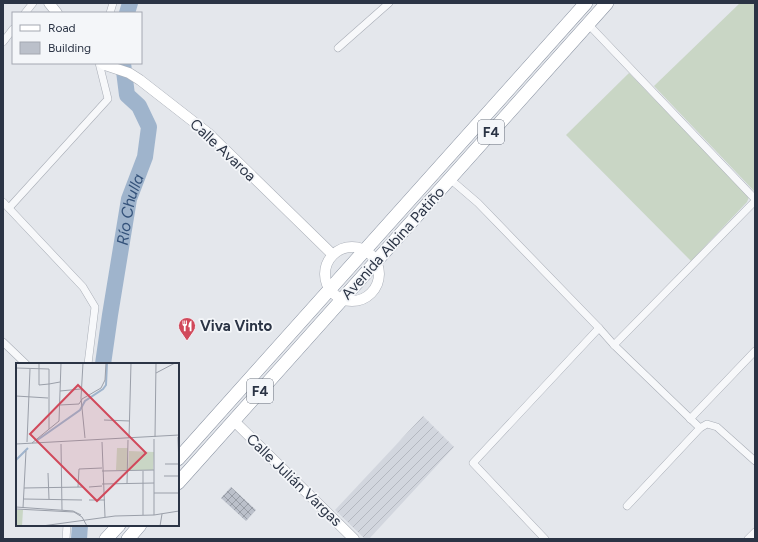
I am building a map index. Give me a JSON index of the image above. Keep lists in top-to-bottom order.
{
  "streets": {
    "highway": ["F4", "Avenida Albina Patiño"],
    "main road": ["Calle Avaroa", "Calle Julián Vargas"]
  },
  "crossings": [
    ["Avenida Albina Patiño", "Calle Julián Vargas"]
  ],
  "water": ["Río Chulla"],
  "places": {
    "restaurant": ["Viva Vinto"]
  },
  "legend": ["Road", "Building"]
}
